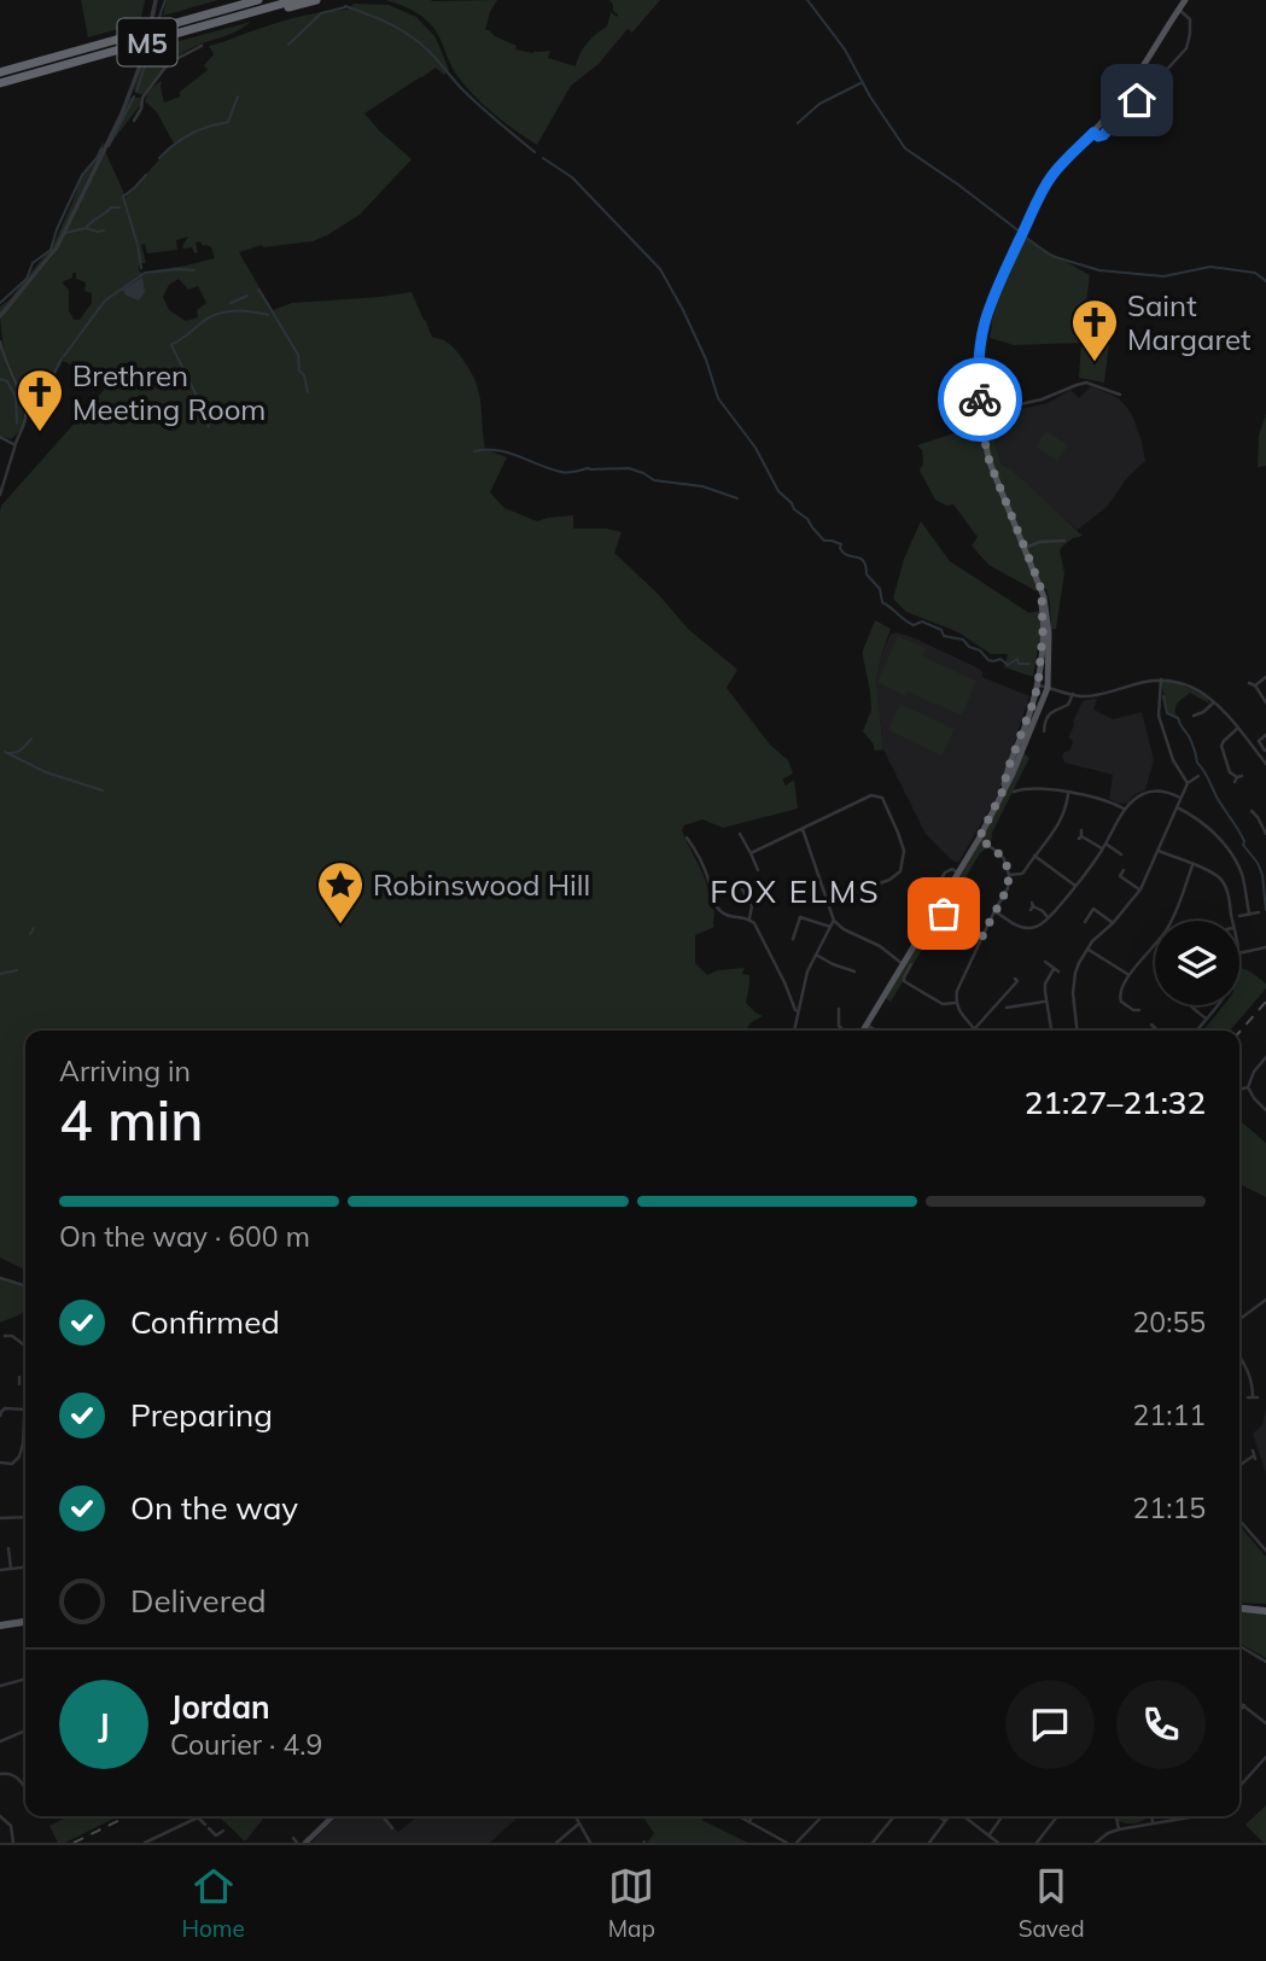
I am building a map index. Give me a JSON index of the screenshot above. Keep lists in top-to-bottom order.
{
  "streets": {
    "highway": ["M5"]
  },
  "districts": ["FOX ELMS"],
  "places": {
    "church": ["Saint Margaret", "Brethren Meeting Room"],
    "place": ["Robinswood Hill"]
  },
  "page": {
    "heading": ["4 min", "Arriving in", "21:27–21:32"],
    "panel": ["Jordan", "Courier · 4.9"],
    "bar": "On the way · 600 m",
    "list": [
      ["Confirmed", "20:55"],
      ["Preparing", "21:11"],
      ["On the way", "21:15"],
      "Delivered"
    ],
    "round": "J",
    "tabs": ["Home", "Map", "Saved"]
  }
}
